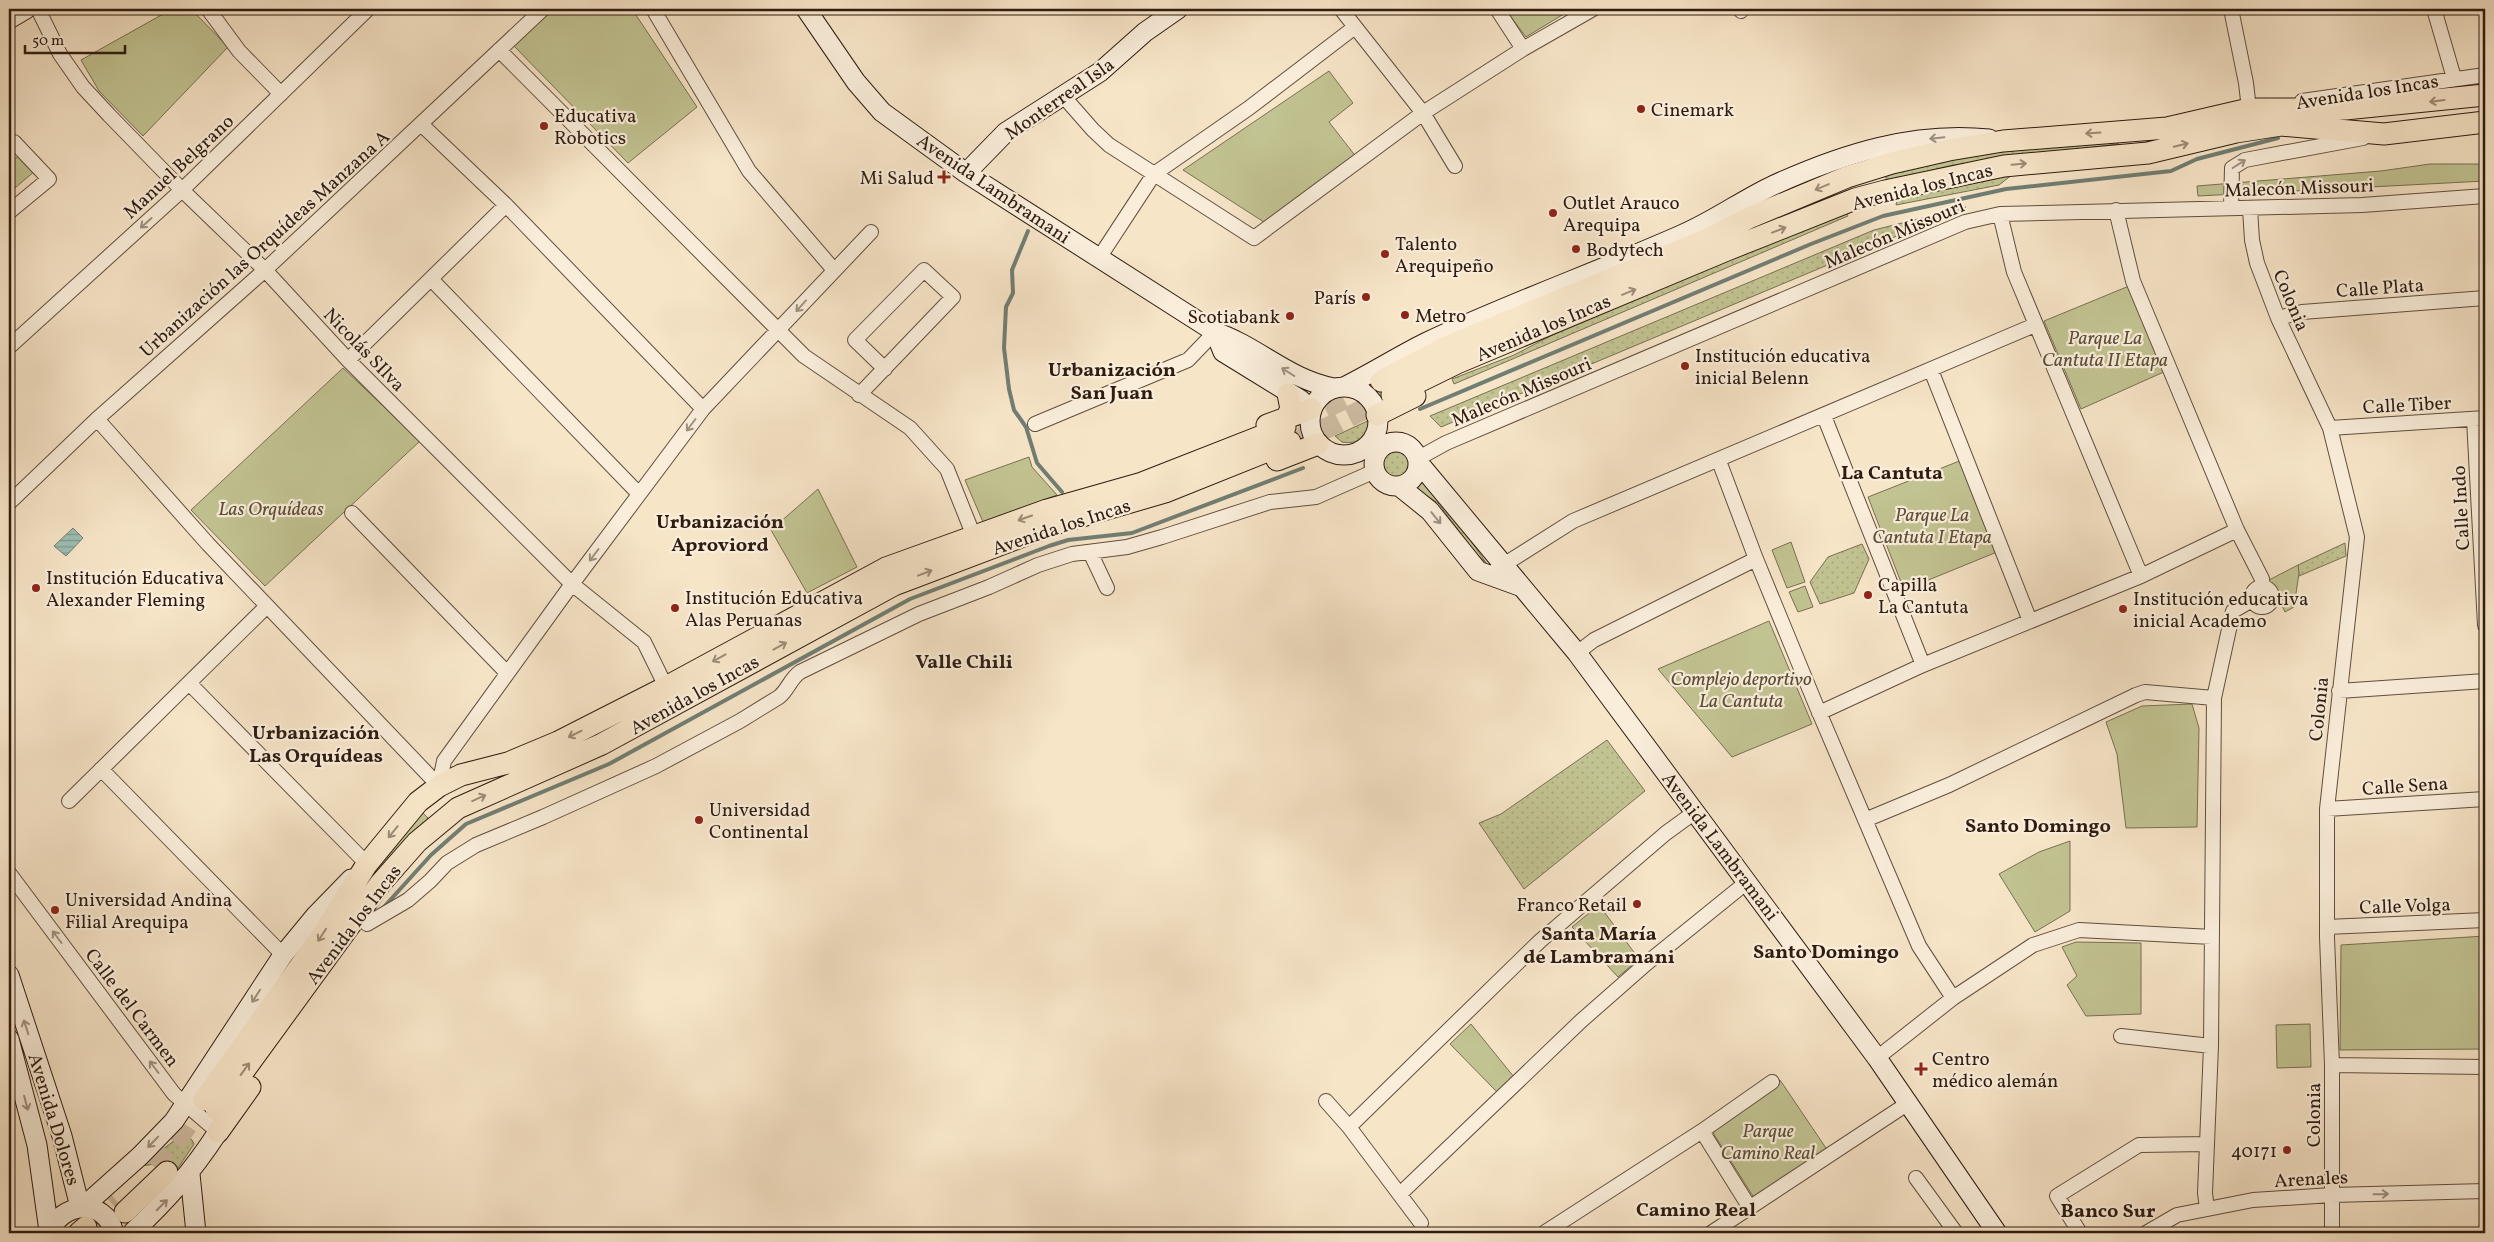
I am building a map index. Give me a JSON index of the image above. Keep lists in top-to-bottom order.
{
  "streets": {
    "main road": [
      "Avenida los Incas",
      "Monterreal Isla",
      "Avenida Lambramani",
      "Avenida Dolores"
    ],
    "street": [
      "Manuel Belgrano",
      "Malecón Missouri",
      "Urbanización las Orquídeas Manzana A",
      "Calle Plata",
      "Colonia",
      "Nicolás SIlva",
      "Calle Tiber",
      "Calle Indo",
      "Calle Sena",
      "Calle Volga",
      "Calle del Carmen",
      "Arenales"
    ]
  },
  "crossings": [
    ["Avenida los Incas", "Avenida Lambramani"],
    ["Avenida los Incas", "Nicolás SIlva"],
    ["Avenida los Incas", "Calle del Carmen"],
    ["Avenida los Incas", "Avenida Dolores"],
    ["Monterreal Isla", "Avenida Lambramani"],
    ["Manuel Belgrano", "Nicolás SIlva"],
    ["Malecón Missouri", "Avenida Lambramani"],
    ["Malecón Missouri", "Colonia"],
    ["Urbanización las Orquídeas Manzana A", "Nicolás SIlva"],
    ["Calle Plata", "Colonia"],
    ["Colonia", "Calle Tiber"],
    ["Colonia", "Calle Sena"],
    ["Colonia", "Calle Volga"],
    ["Colonia", "Arenales"],
    ["Calle Tiber", "Calle Indo"]
  ],
  "one_way": ["Manuel Belgrano", "Calle del Carmen", "Arenales"],
  "districts": [
    "Urbanización San Juan",
    "La Cantuta",
    "Urbanización Aproviord",
    "Valle Chili",
    "Urbanización Las Orquídeas",
    "Santo Domingo",
    "Santa María de Lambramani",
    "Santo Domingo",
    "Camino Real",
    "Banco Sur"
  ],
  "parks": [
    "Parque La Cantuta II Etapa",
    "Las Orquídeas",
    "Parque La Cantuta I Etapa",
    "Complejo deportivo La Cantuta",
    "Parque Camino Real"
  ],
  "places": {
    "other": [
      "Cinemark",
      "Educativa Robotics",
      "Outlet Arauco Arequipa",
      "Bodytech",
      "Talento Arequipeño",
      "París",
      "Metro",
      "Scotiabank",
      "Institución educativa inicial Belenn",
      "Institución Educativa Alexander Fleming",
      "Capilla La Cantuta",
      "Institución Educativa Alas Peruanas",
      "Institución educativa inicial Academo",
      "Universidad Continental",
      "Franco Retail",
      "Universidad Andina Filial Arequipa",
      "40171"
    ],
    "health": ["Mi Salud", "Centro médico alemán"]
  },
  "scale_bar": "50 m"
}
